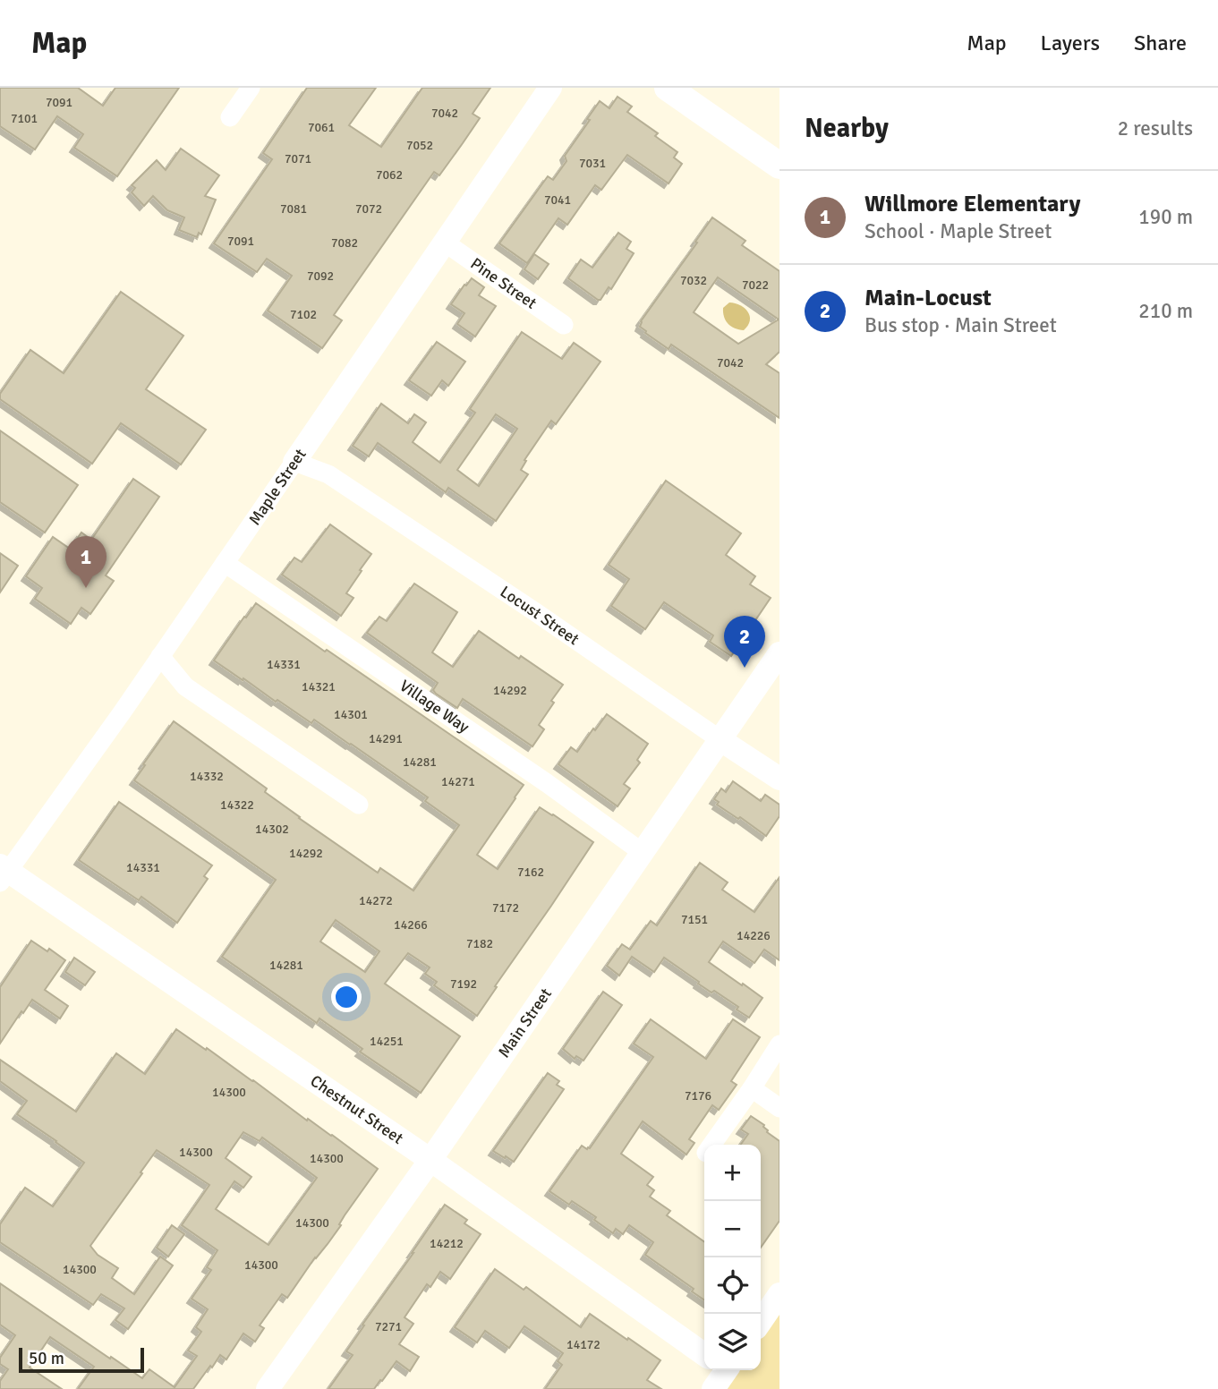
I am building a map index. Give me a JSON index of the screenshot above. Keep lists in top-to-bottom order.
{
  "streets": {
    "street": [
      "Pine Street",
      "Maple Street",
      "Locust Street",
      "Village Way",
      "Main Street",
      "Chestnut Street"
    ]
  },
  "crossings": [
    ["Pine Street", "Maple Street"],
    ["Maple Street", "Locust Street"],
    ["Maple Street", "Village Way"],
    ["Maple Street", "Chestnut Street"],
    ["Locust Street", "Main Street"],
    ["Village Way", "Main Street"],
    ["Main Street", "Chestnut Street"]
  ],
  "house_numbers": [
    "7091",
    "7042",
    "7101",
    "7061",
    "7052",
    "7071",
    "7031",
    "7062",
    "7041",
    "7081",
    "7072",
    "7091",
    "7082",
    "7092",
    "7032",
    "7022",
    "7102",
    "7042",
    "14331",
    "14321",
    "14292",
    "14301",
    "14291",
    "14281",
    "14332",
    "14271",
    "14322",
    "14302",
    "14292",
    "14331",
    "7162",
    "14272",
    "7172",
    "7151",
    "14266",
    "14226",
    "7182",
    "14281",
    "7192",
    "14251",
    "14300",
    "7176",
    "14300",
    "14300",
    "14300",
    "14212",
    "14300",
    "14300",
    "7271",
    "14172"
  ],
  "scale_bar": "50 m",
  "page": {
    "header": "Map",
    "nav": ["Map", "Layers", "Share"],
    "heading": ["Nearby", "2 results"],
    "list": [
      {
        "mark": "1",
        "name": "Willmore Elementary",
        "note": "School · Maple Street",
        "value": "190 m"
      },
      {
        "mark": "2",
        "name": "Main-Locust",
        "note": "Bus stop · Main Street",
        "value": "210 m"
      }
    ],
    "pins": ["1", "2"],
    "map_buttons": ["+", "−"],
    "scale": "50 m"
  }
}
